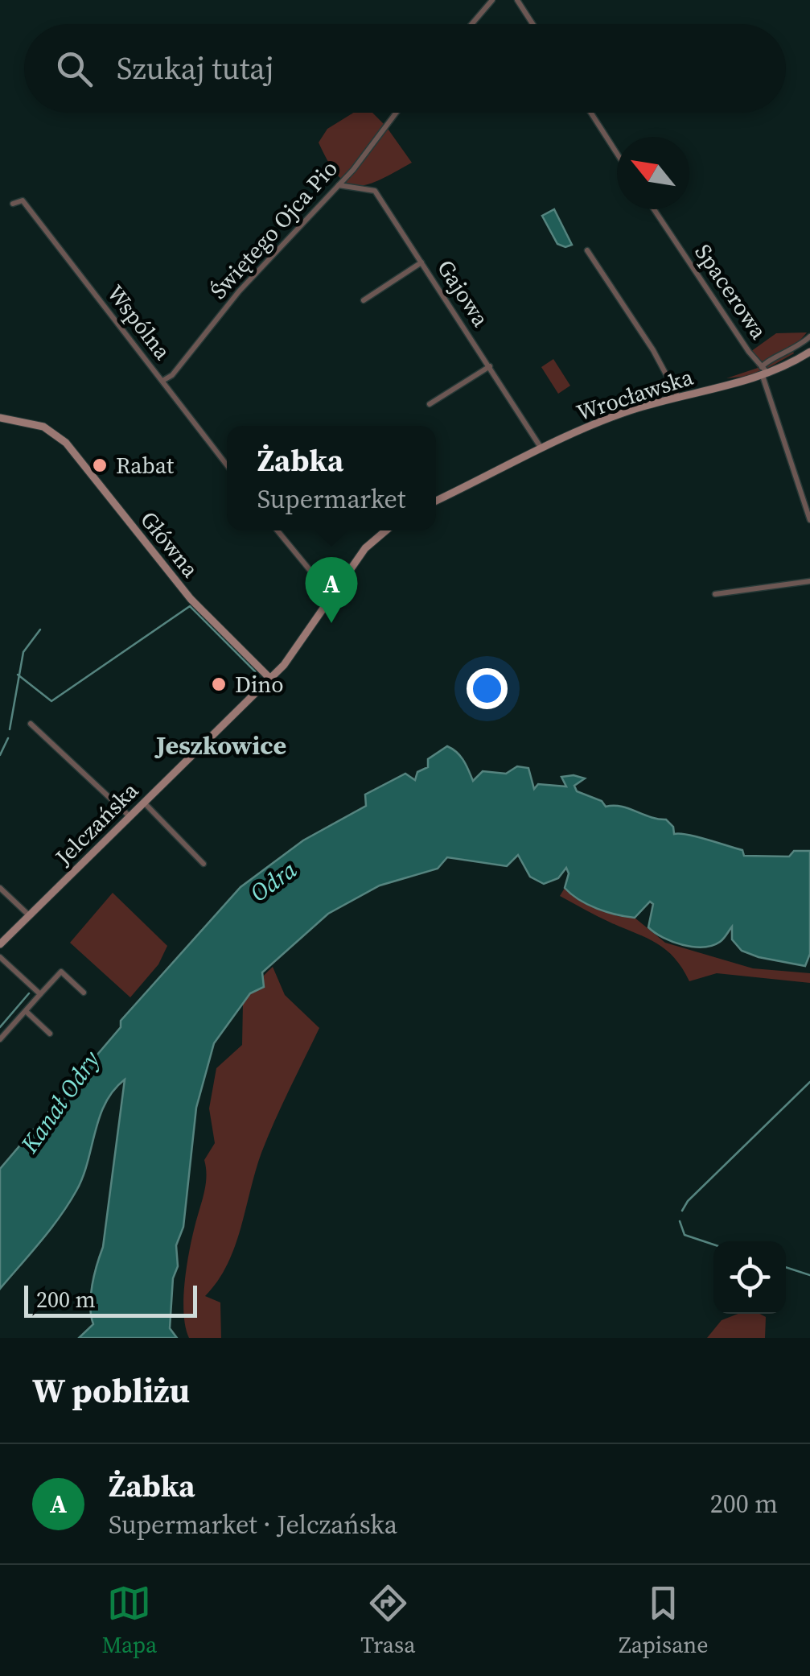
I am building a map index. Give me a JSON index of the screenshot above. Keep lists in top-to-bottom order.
{
  "streets": {
    "main road": ["Wrocławska", "Główna", "Jelczańska"],
    "street": [
      "Świętego Ojca Pio",
      "Spacerowa",
      "Gajowa",
      "Wspólna"
    ]
  },
  "crossings": [
    ["Świętego Ojca Pio", "Gajowa"],
    ["Świętego Ojca Pio", "Wspólna"],
    ["Spacerowa", "Wrocławska"],
    ["Gajowa", "Wrocławska"],
    ["Główna", "Jelczańska"]
  ],
  "districts": ["Jeszkowice"],
  "water": ["Odra", "Kanał Odry"],
  "places": ["Rabat", "Dino"],
  "scale_bar": "200 m",
  "north": "top left",
  "page": {
    "search": "Szukaj tutaj",
    "popup": ["Żabka", "Supermarket"],
    "pins": "A",
    "scale": "200 m",
    "heading": "W pobliżu",
    "list": [
      {
        "mark": "A",
        "name": "Żabka",
        "note": "Supermarket · Jelczańska",
        "value": "200 m"
      }
    ],
    "nav": ["Mapa", "Trasa", "Zapisane"]
  }
}
